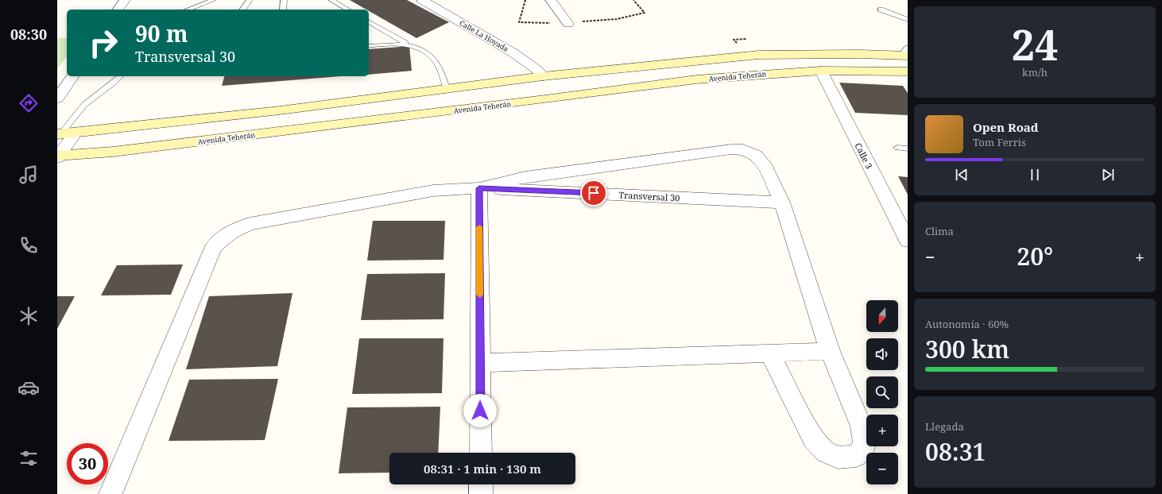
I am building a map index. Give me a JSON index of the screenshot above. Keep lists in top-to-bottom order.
{
  "streets": {
    "main road": ["Avenida Teherán"],
    "street": ["Calle La Hoyada", "Calle 3", "Transversal 30"]
  },
  "crossings": [
    ["Avenida Teherán", "Calle 3"]
  ],
  "north": "bottom",
  "page": {
    "tabs": "08:30",
    "tile": [
      ["24", "km/h"],
      "Clima",
      ["Autonomía · 60%", "300 km"],
      ["Llegada", "08:31"]
    ],
    "turn": ["90 m", "Transversal 30"],
    "song": ["Open Road", "Tom Ferris"],
    "heat": ["−", "20°", "+"],
    "map_buttons": ["+", "−"],
    "limit": "30",
    "trip": "08:31 · 1 min · 130 m"
  }
}
